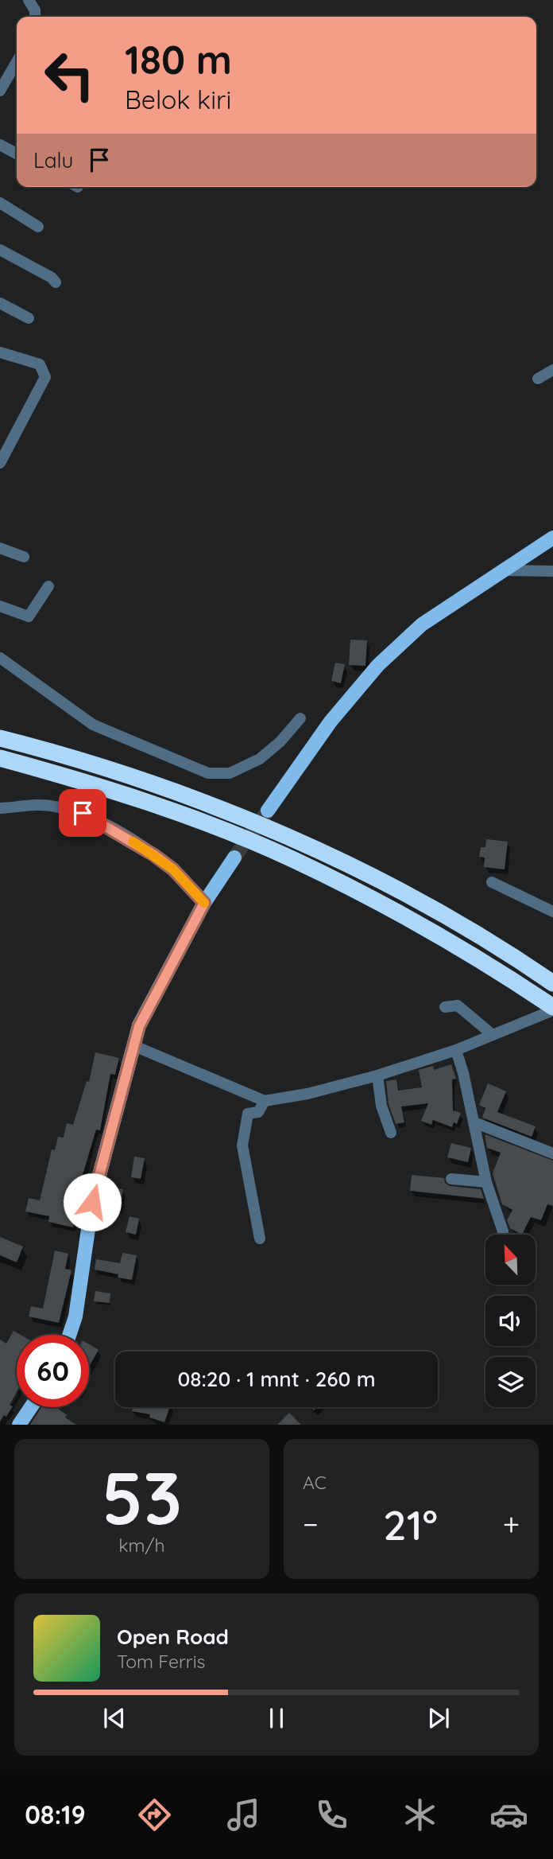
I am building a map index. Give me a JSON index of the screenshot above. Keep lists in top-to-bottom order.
{
  "north": "top left",
  "page": {
    "turn": ["180 m", "Belok kiri"],
    "then": "Lalu",
    "limit": "60",
    "trip": "08:20 · 1 mnt · 260 m",
    "tile": [
      ["53", "km/h"],
      "AC"
    ],
    "heat": ["−", "21°", "+"],
    "song": ["Open Road", "Tom Ferris"],
    "tabs": "08:19"
  }
}
